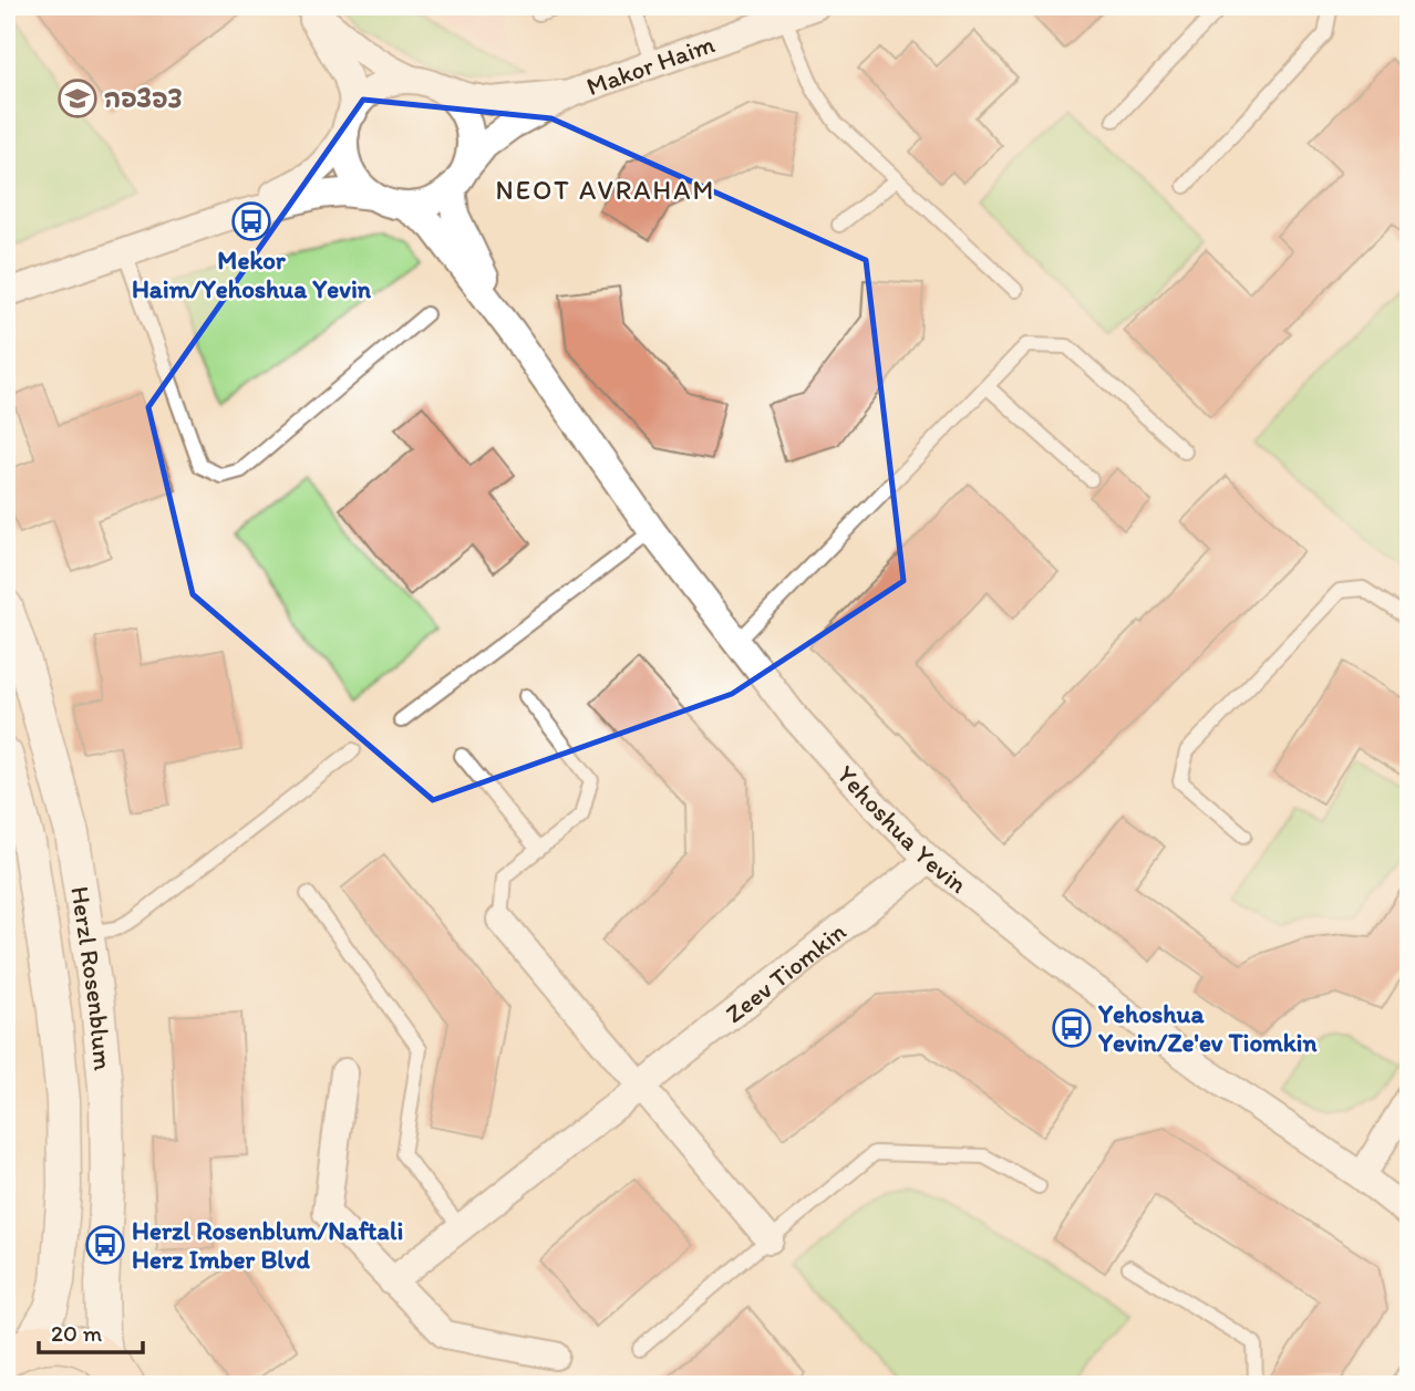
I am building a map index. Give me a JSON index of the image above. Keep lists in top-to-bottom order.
{
  "streets": {
    "street": [
      "Makor Haim",
      "Yehoshua Yevin",
      "Zeev Tiomkin",
      "Herzl Rosenblum"
    ]
  },
  "crossings": [
    ["Makor Haim", "Yehoshua Yevin"],
    ["Yehoshua Yevin", "Zeev Tiomkin"]
  ],
  "districts": ["NEOT AVRAHAM"],
  "places": {
    "school or university": ["צפצפה"],
    "bus stop": ["Mekor Haim/Yehoshua Yevin", "Yehoshua Yevin/Ze'ev Tiomkin", "Herzl Rosenblum/Naftali Herz Imber Blvd"]
  },
  "scale_bar": "20 m"
}
